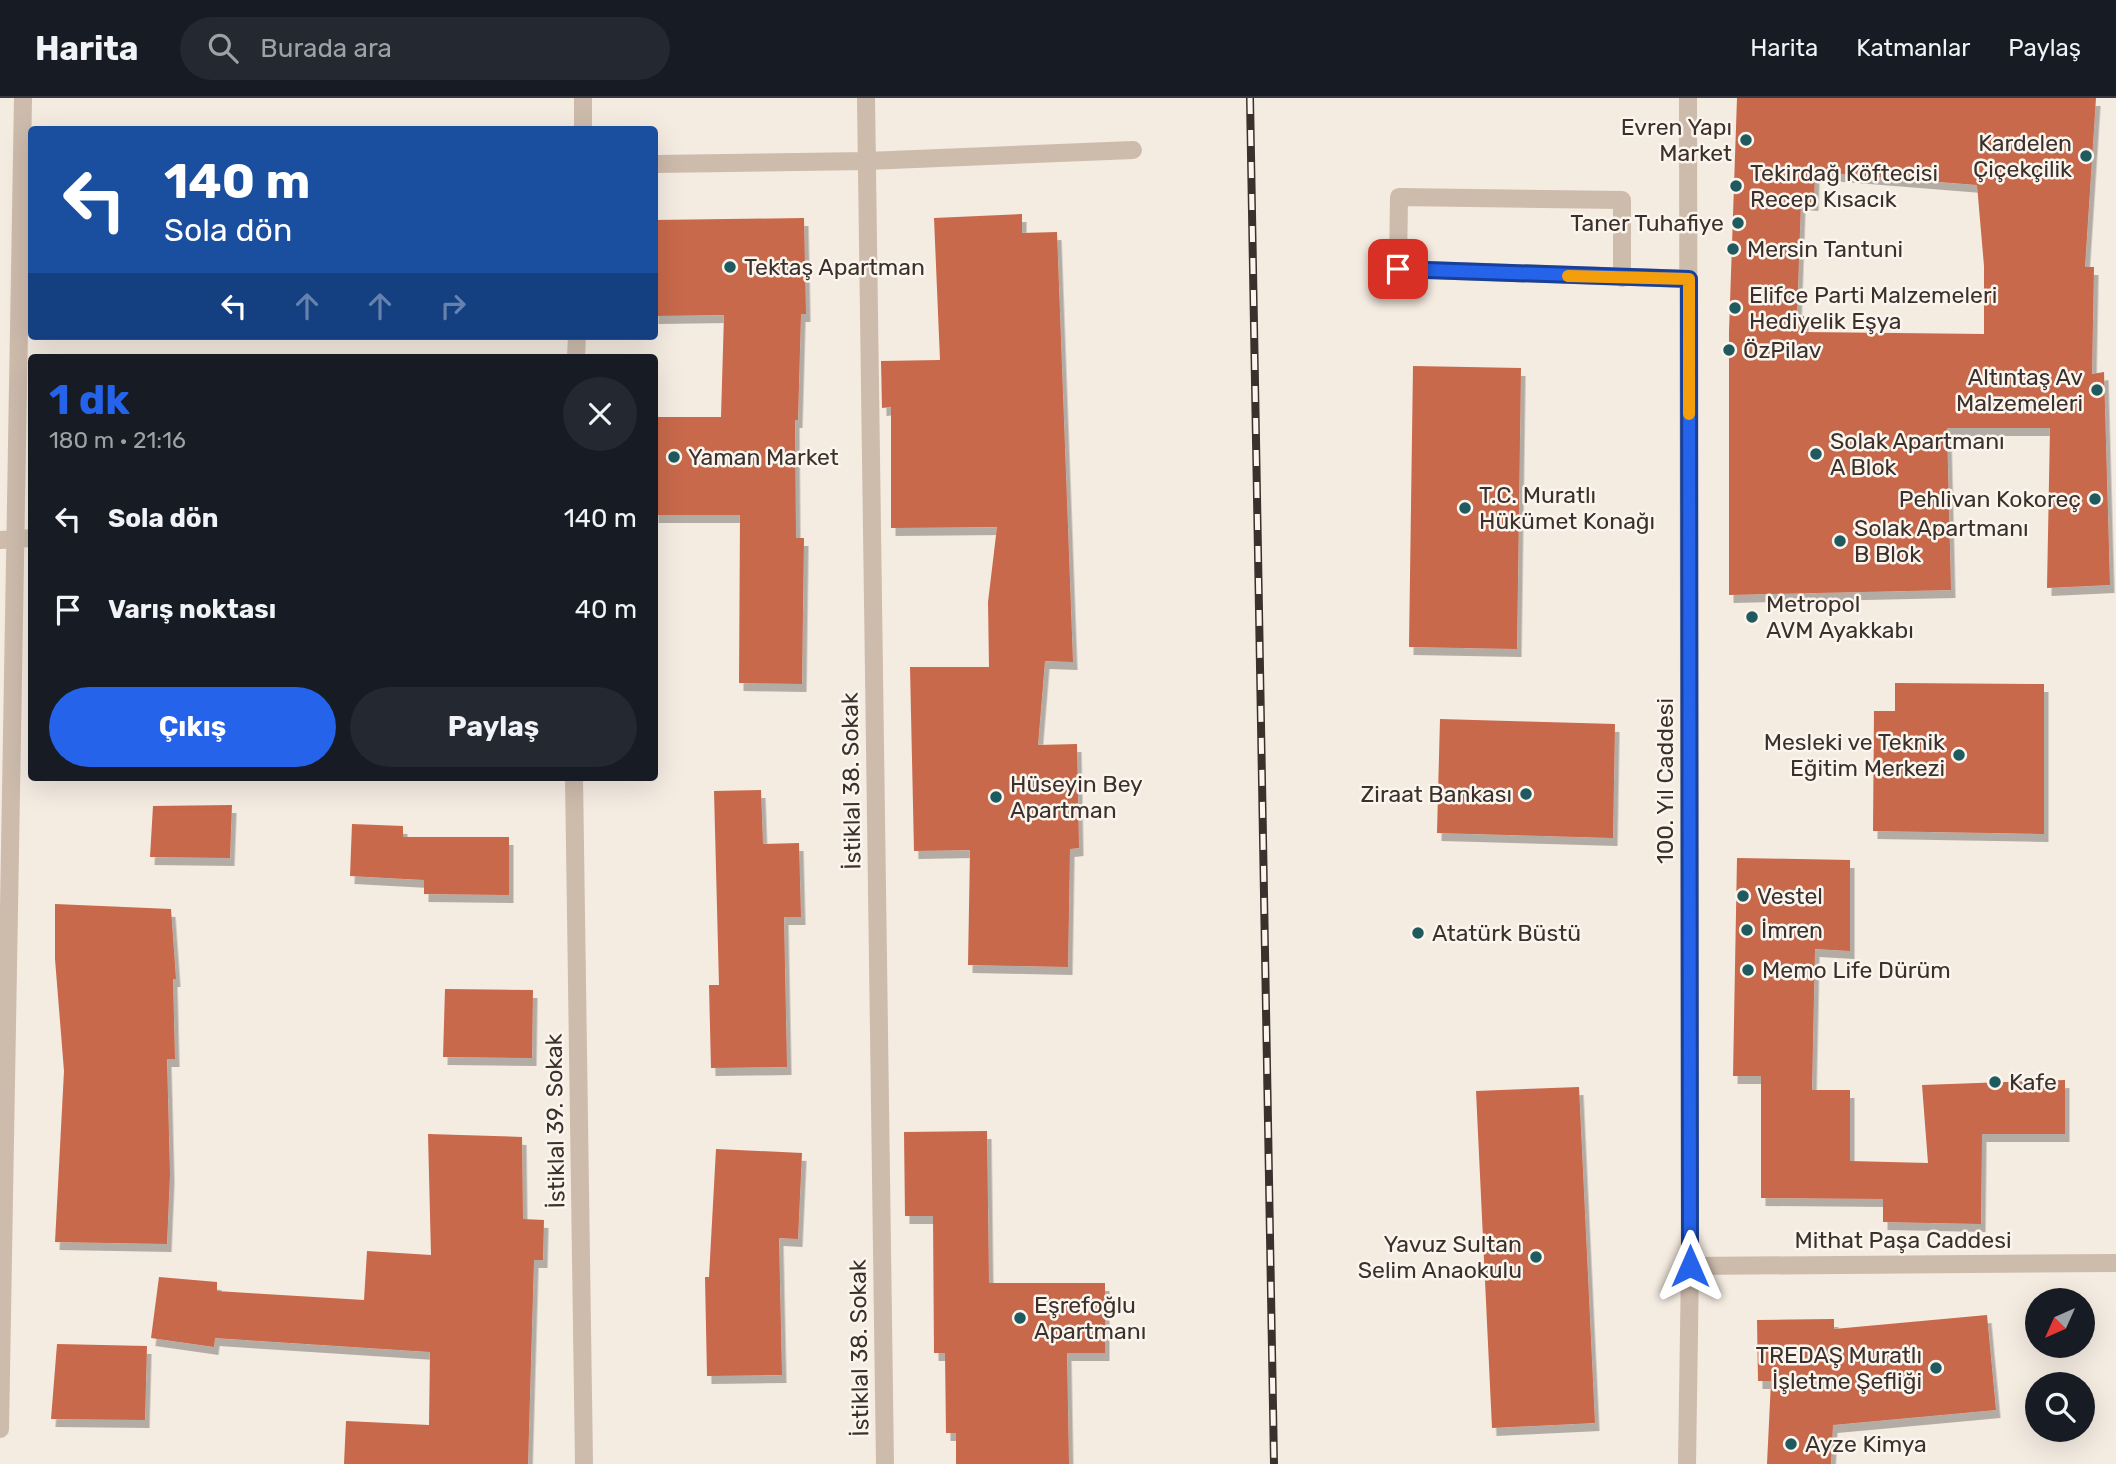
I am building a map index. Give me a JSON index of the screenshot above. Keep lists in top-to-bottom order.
{
  "streets": {
    "street": [
      "İstiklal 38. Sokak",
      "100. Yıl Caddesi",
      "İstiklal 39. Sokak",
      "Mithat Paşa Caddesi"
    ]
  },
  "crossings": [
    ["100. Yıl Caddesi", "Mithat Paşa Caddesi"]
  ],
  "places": [
    "Evren Yapı Market",
    "Kardelen Çiçekçilik",
    "Tekirdağ Köftecisi Recep Kısacık",
    "Taner Tuhafiye",
    "Mersin Tantuni",
    "Tektaş Apartman",
    "Elifce Parti Malzemeleri Hediyelik Eşya",
    "ÖzPilav",
    "Altıntaş Av Malzemeleri",
    "Solak Apartmanı A Blok",
    "Yaman Market",
    "Pehlivan Kokoreç",
    "T.C. Muratlı Hükümet Konağı",
    "Solak Apartmanı B Blok",
    "Metropol AVM Ayakkabı",
    "Mesleki ve Teknik Eğitim Merkezi",
    "Ziraat Bankası",
    "Hüseyin Bey Apartman",
    "Vestel",
    "İmren",
    "Atatürk Büstü",
    "Memo Life Dürüm",
    "Kafe",
    "Yavuz Sultan Selim Anaokulu",
    "Eşrefoğlu Apartmanı",
    "TREDAŞ Muratlı İşletme Şefliği",
    "Ayze Kimya"
  ],
  "north": "bottom left",
  "page": {
    "header": "Harita",
    "search": "Burada ara",
    "nav": ["Harita", "Katmanlar", "Paylaş"],
    "turn": ["140 m", "Sola dön"],
    "heading": ["1 dk", "180 m · 21:16"],
    "list": [
      {
        "name": "Sola dön",
        "value": "140 m"
      },
      {
        "name": "Varış noktası",
        "value": "40 m"
      }
    ],
    "buttons": ["Çıkış", "Paylaş"]
  }
}
